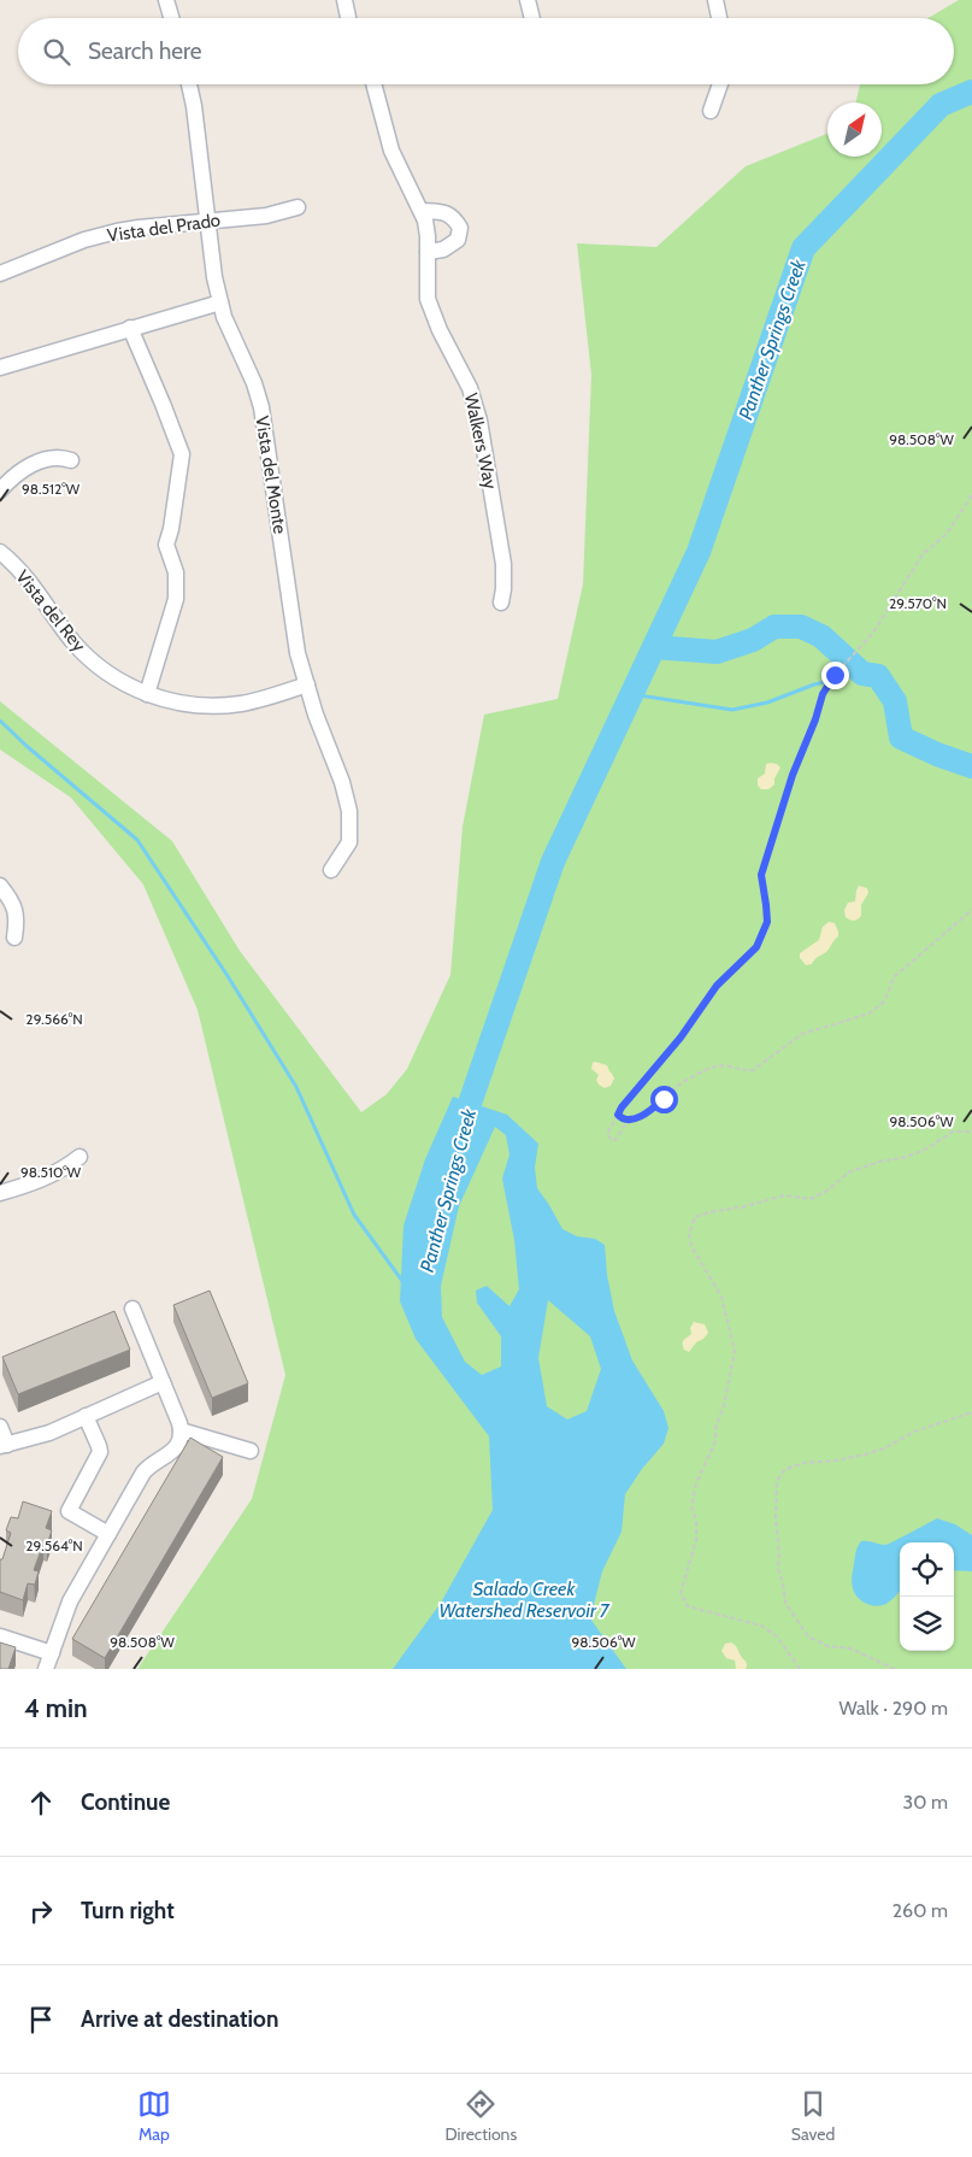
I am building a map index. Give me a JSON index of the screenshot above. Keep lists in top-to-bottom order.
{
  "streets": {
    "street": [
      "Vista del Prado",
      "Walkers Way",
      "Vista del Monte",
      "Vista del Rey"
    ]
  },
  "crossings": [
    ["Vista del Prado", "Vista del Monte"],
    ["Vista del Monte", "Vista del Rey"]
  ],
  "water": ["Panther Springs Creek", "Salado Creek Watershed Reservoir 7"],
  "north": "top right",
  "page": {
    "search": "Search here",
    "heading": ["4 min", "Walk · 290 m"],
    "list": [
      ["Continue", "30 m"],
      ["Turn right", "260 m"],
      "Arrive at destination"
    ],
    "nav": ["Map", "Directions", "Saved"]
  },
  "coordinates": [
    "98.508°W",
    "98.512°W",
    "29.570°N",
    "29.566°N",
    "98.506°W",
    "98.510°W",
    "29.564°N"
  ]
}
